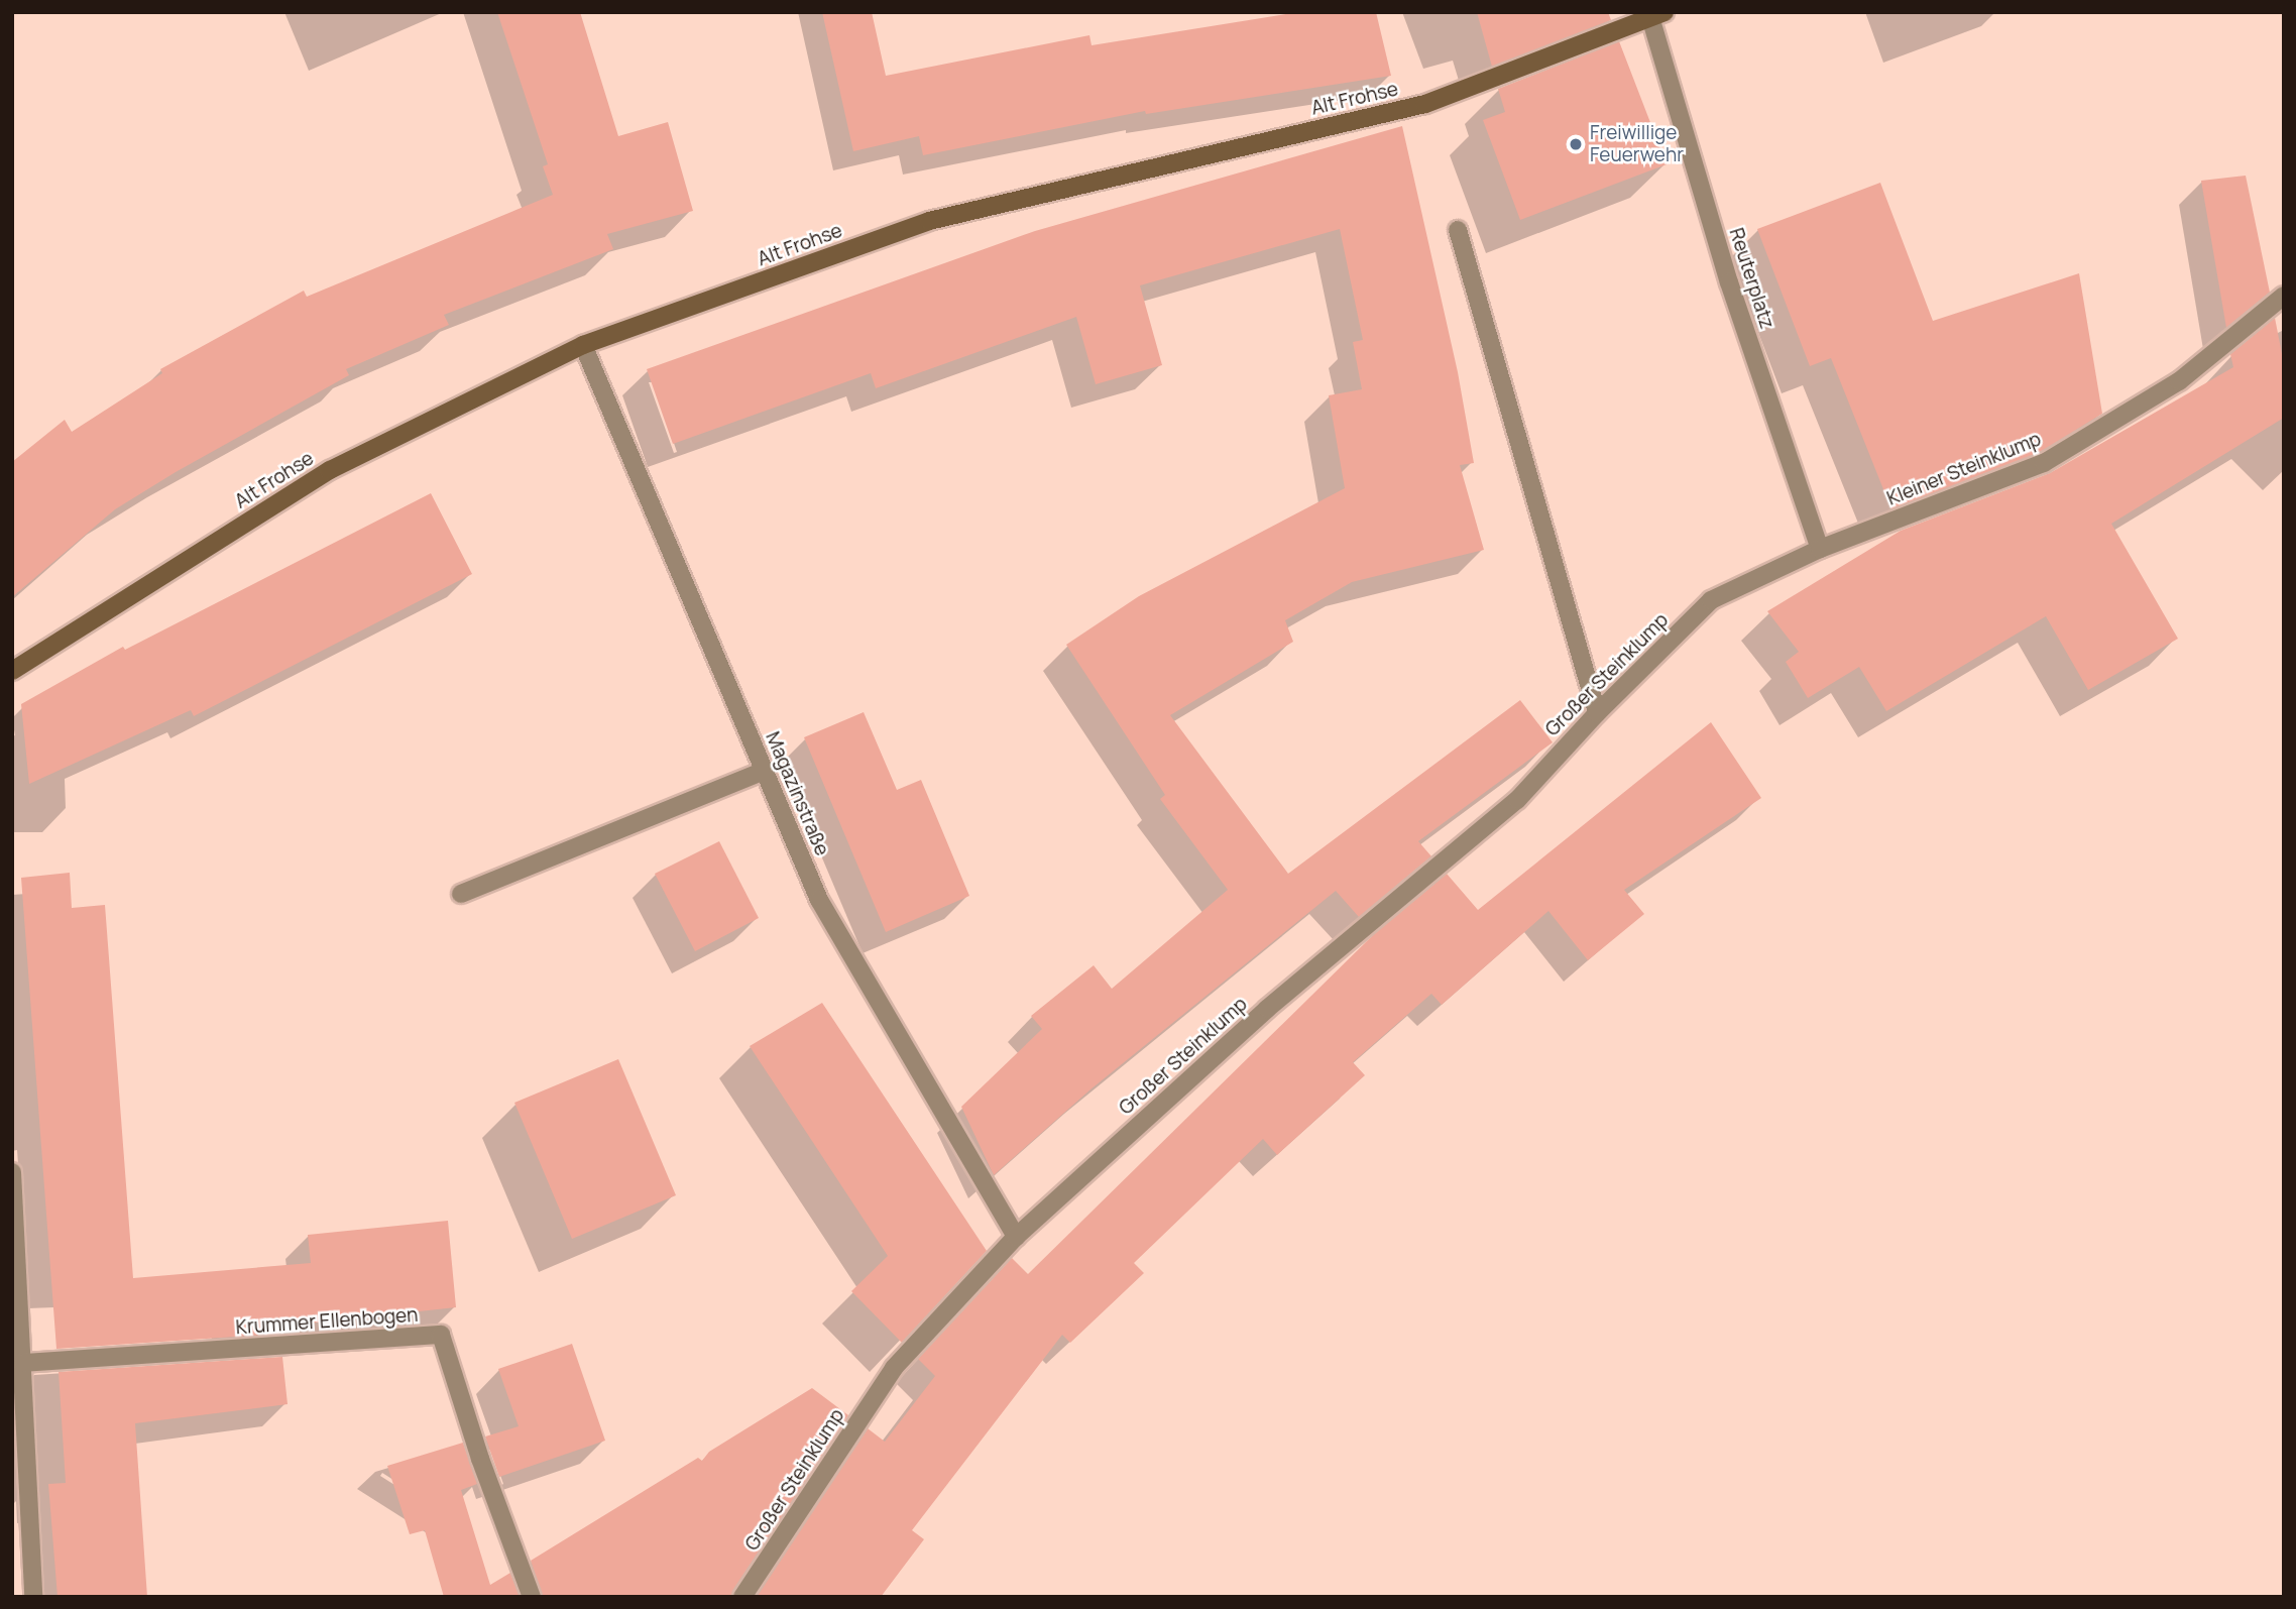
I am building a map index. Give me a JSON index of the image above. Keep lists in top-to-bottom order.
{
  "streets": {
    "street": [
      "Alt Frohse",
      "Reuterplatz",
      "Kleiner Steinklump",
      "Großer Steinklump",
      "Magazinstraße",
      "Krummer Ellenbogen"
    ]
  },
  "crossings": [
    ["Alt Frohse", "Reuterplatz"],
    ["Alt Frohse", "Magazinstraße"],
    ["Reuterplatz", "Kleiner Steinklump"],
    ["Kleiner Steinklump", "Großer Steinklump"],
    ["Großer Steinklump", "Magazinstraße"]
  ],
  "places": ["Freiwillige Feuerwehr"]
}
